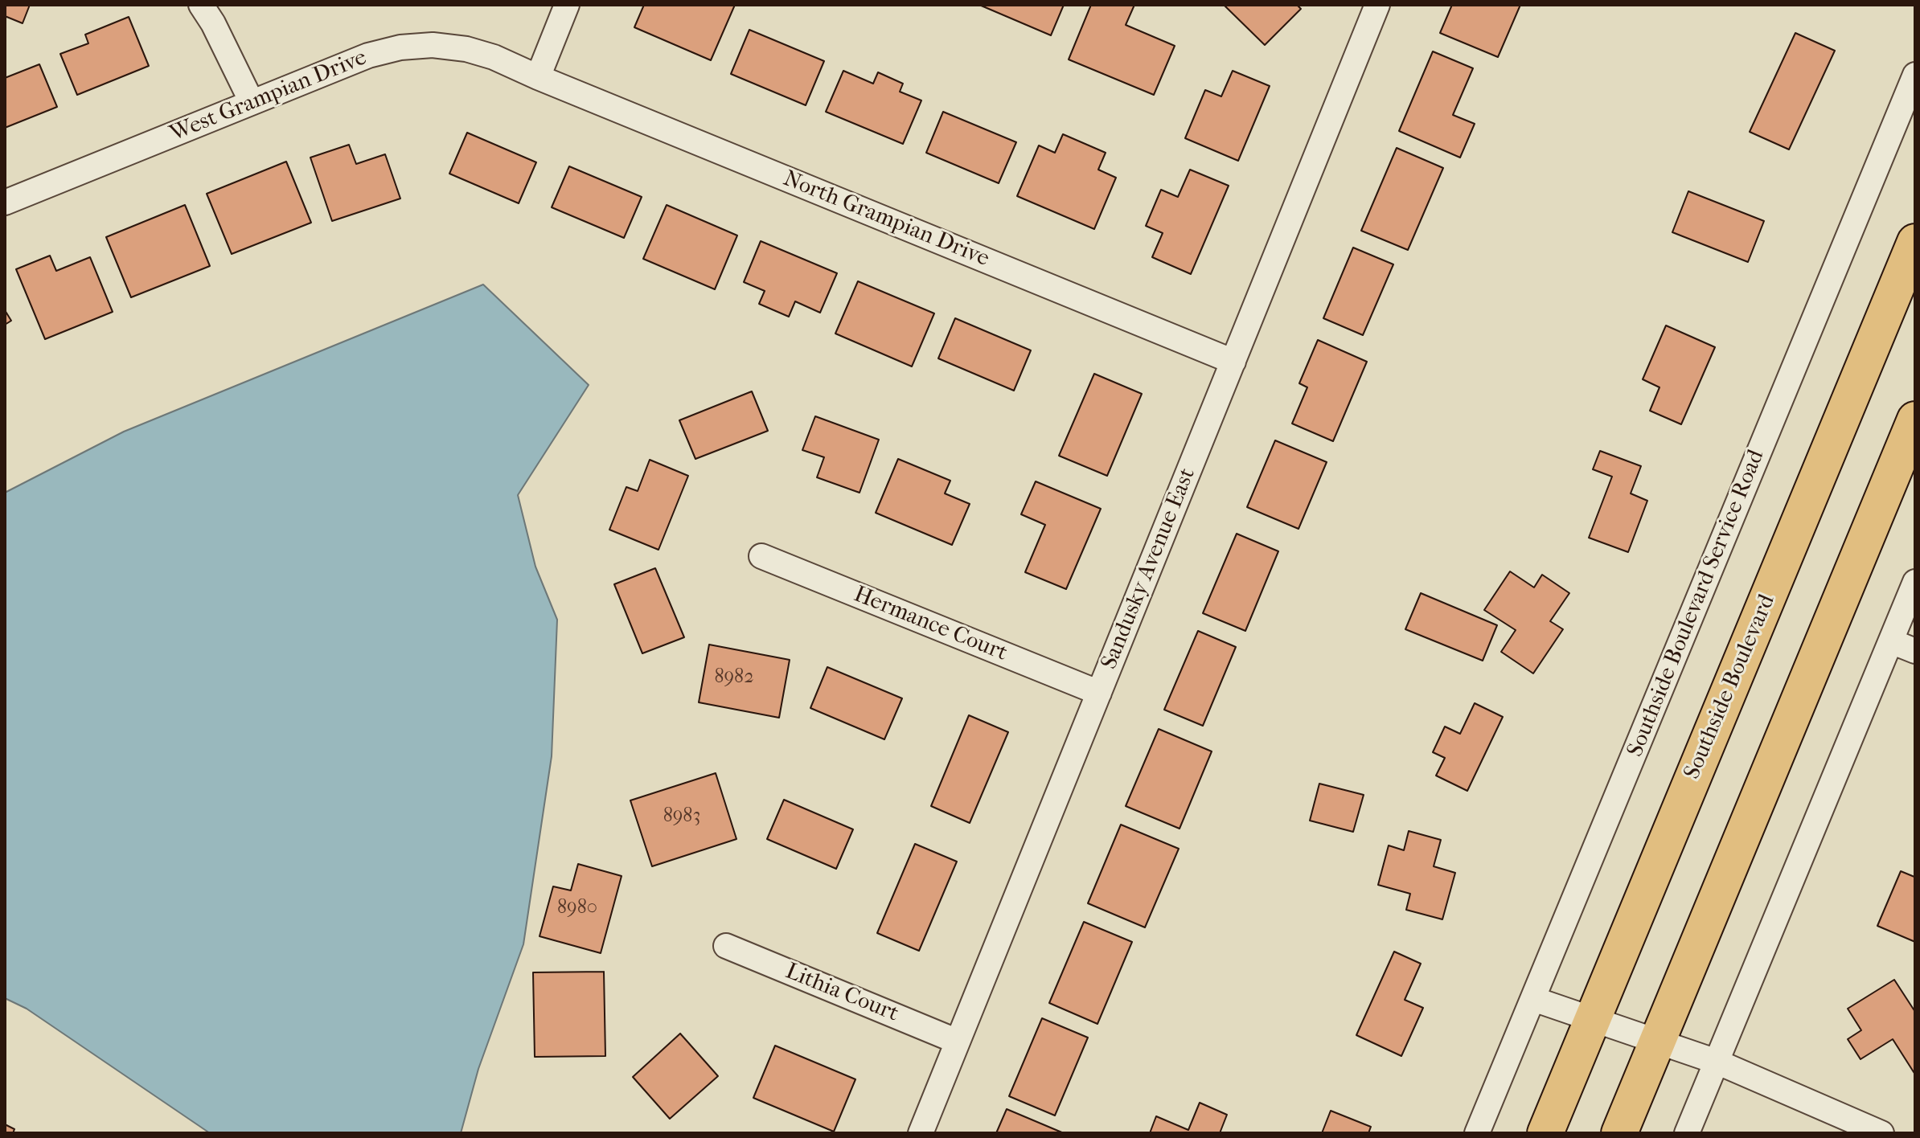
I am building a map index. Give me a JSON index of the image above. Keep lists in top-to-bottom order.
{
  "streets": {
    "highway": ["Southside Boulevard"],
    "street": [
      "West Grampian Drive",
      "North Grampian Drive",
      "Sandusky Avenue East",
      "Southside Boulevard Service Road",
      "Hermance Court",
      "Lithia Court"
    ]
  },
  "crossings": [
    ["West Grampian Drive", "North Grampian Drive"],
    ["North Grampian Drive", "Sandusky Avenue East"],
    ["Sandusky Avenue East", "Hermance Court"],
    ["Sandusky Avenue East", "Lithia Court"]
  ],
  "house_numbers": ["8982", "8983", "8980"]
}
